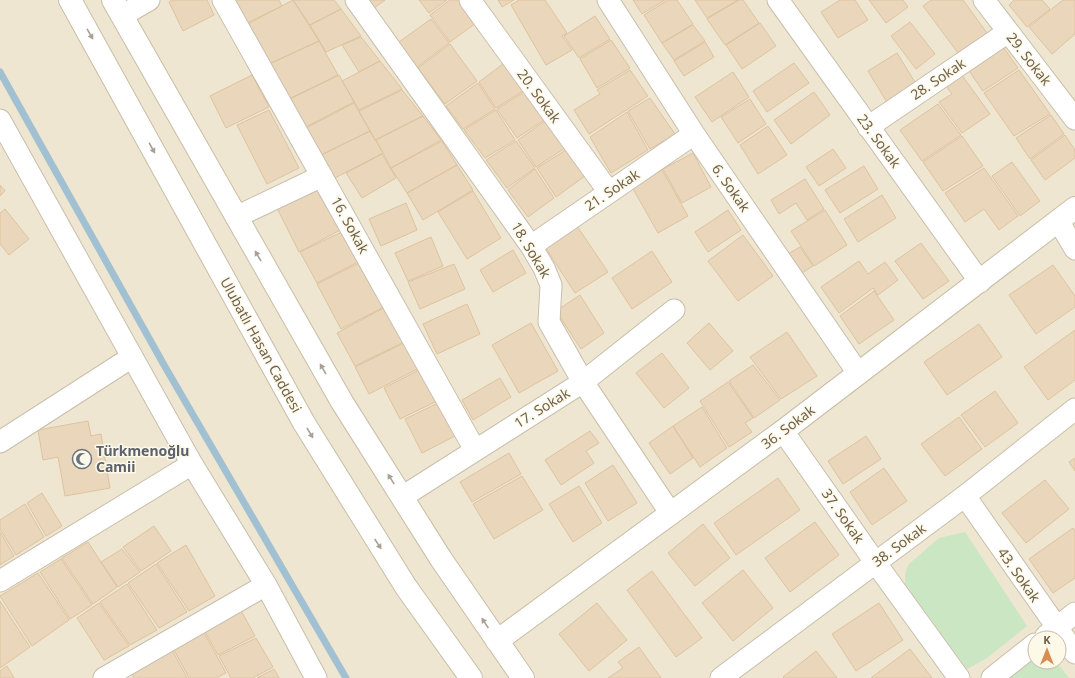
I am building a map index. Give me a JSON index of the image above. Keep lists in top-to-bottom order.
{
  "streets": {
    "main road": ["Ulubatlı Hasan Caddesi", "36. Sokak"],
    "street": [
      "29. Sokak",
      "28. Sokak",
      "20. Sokak",
      "23. Sokak",
      "6. Sokak",
      "21. Sokak",
      "16. Sokak",
      "18. Sokak",
      "17. Sokak",
      "37. Sokak",
      "38. Sokak",
      "43. Sokak"
    ]
  },
  "crossings": [
    ["29. Sokak", "28. Sokak"],
    ["28. Sokak", "23. Sokak"],
    ["20. Sokak", "21. Sokak"],
    ["23. Sokak", "36. Sokak"],
    ["6. Sokak", "21. Sokak"],
    ["6. Sokak", "36. Sokak"],
    ["21. Sokak", "18. Sokak"],
    ["16. Sokak", "17. Sokak"],
    ["18. Sokak", "17. Sokak"],
    ["18. Sokak", "36. Sokak"],
    ["36. Sokak", "37. Sokak"],
    ["37. Sokak", "38. Sokak"],
    ["38. Sokak", "43. Sokak"]
  ],
  "places": {
    "mosque": ["Türkmenoğlu Camii"]
  },
  "north": "top"
}
